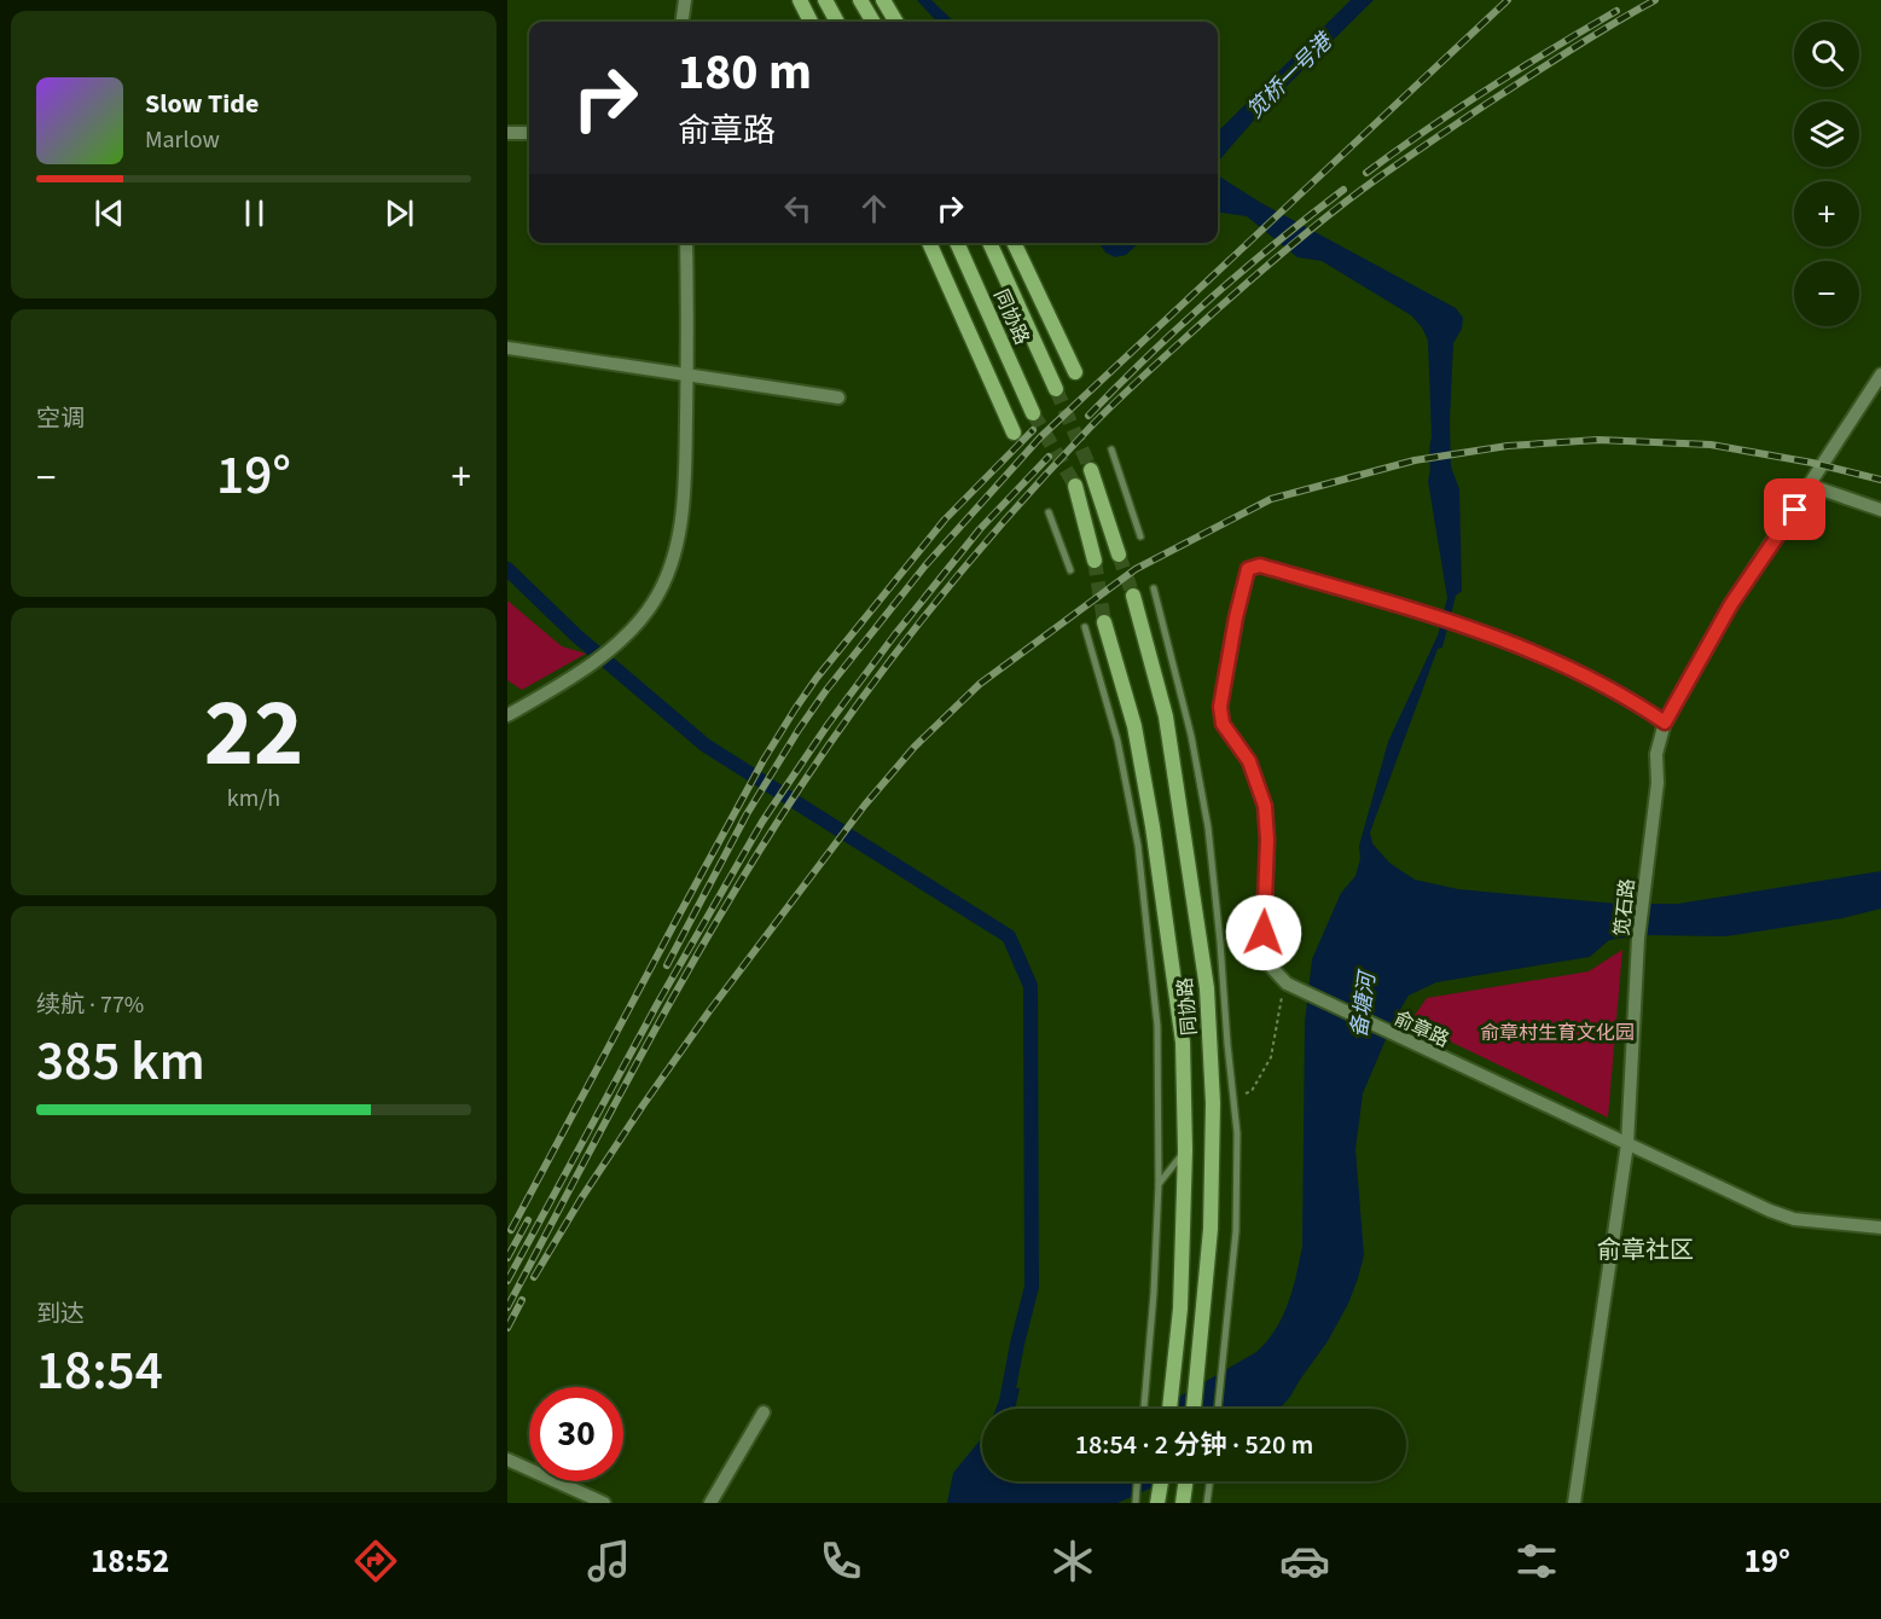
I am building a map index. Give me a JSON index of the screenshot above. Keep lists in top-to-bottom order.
{
  "streets": {
    "main road": ["同协路"],
    "street": ["笕石路", "俞章路"]
  },
  "crossings": [
    ["笕石路", "俞章路"]
  ],
  "districts": ["俞章社区"],
  "water": ["笕桥一号港", "备塘河"],
  "parks": ["俞章村生育文化园"],
  "page": {
    "map_buttons": ["+", "−"],
    "turn": ["180 m", "俞章路"],
    "song": ["Slow Tide", "Marlow"],
    "tile": [
      "空调",
      ["22", "km/h"],
      ["续航 · 77%", "385 km"],
      ["到达", "18:54"]
    ],
    "heat": ["−", "19°", "+"],
    "limit": "30",
    "trip": "18:54 · 2 分钟 · 520 m",
    "tabs": ["18:52", "19°"]
  }
}
